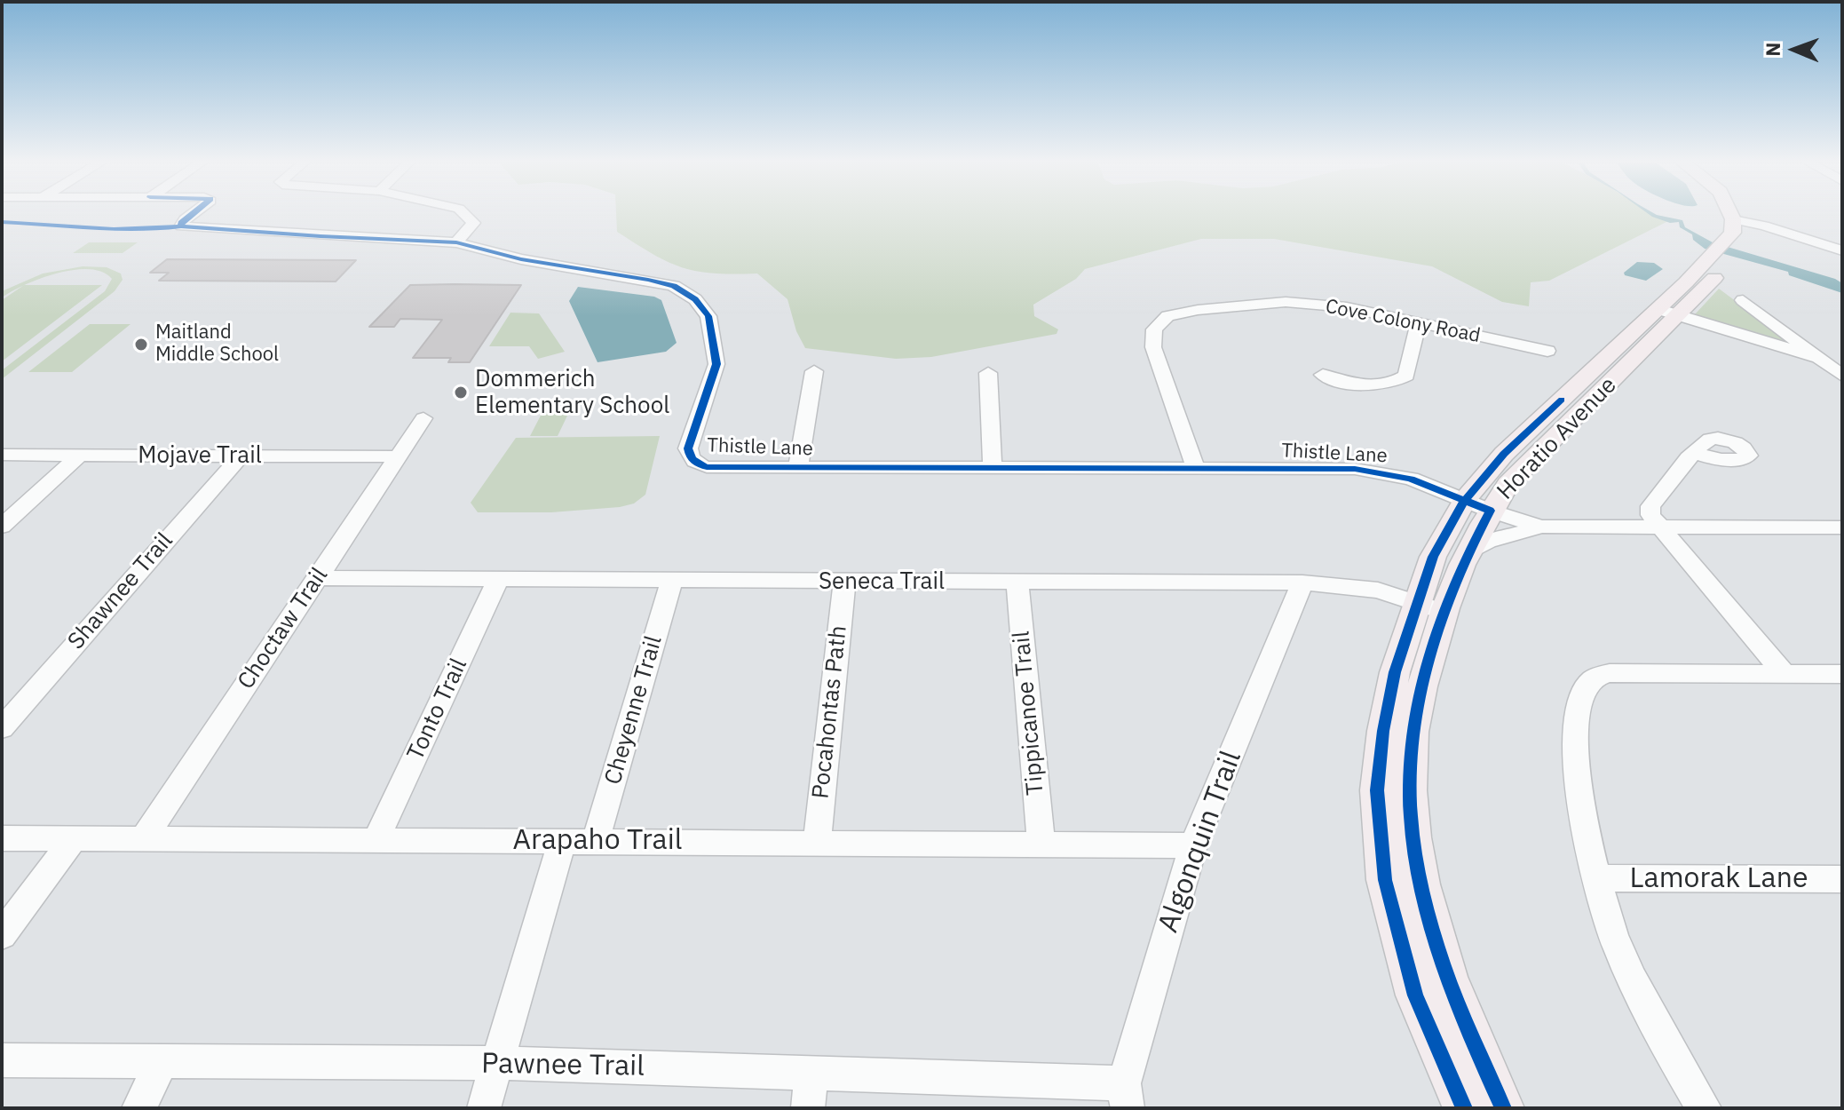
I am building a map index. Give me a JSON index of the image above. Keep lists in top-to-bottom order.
{
  "streets": {
    "main road": ["Horatio Avenue"],
    "street": [
      "Cove Colony Road",
      "Thistle Lane",
      "Mojave Trail",
      "Seneca Trail",
      "Shawnee Trail",
      "Choctaw Trail",
      "Tonto Trail",
      "Cheyenne Trail",
      "Pocahontas Path",
      "Tippicanoe Trail",
      "Arapaho Trail",
      "Algonquin Trail",
      "Lamorak Lane",
      "Pawnee Trail"
    ]
  },
  "crossings": [
    ["Cove Colony Road", "Thistle Lane"],
    ["Horatio Avenue", "Thistle Lane"],
    ["Horatio Avenue", "Seneca Trail"],
    ["Mojave Trail", "Shawnee Trail"],
    ["Mojave Trail", "Choctaw Trail"],
    ["Seneca Trail", "Choctaw Trail"],
    ["Seneca Trail", "Tonto Trail"],
    ["Seneca Trail", "Cheyenne Trail"],
    ["Seneca Trail", "Pocahontas Path"],
    ["Seneca Trail", "Tippicanoe Trail"],
    ["Seneca Trail", "Algonquin Trail"],
    ["Choctaw Trail", "Arapaho Trail"],
    ["Tonto Trail", "Arapaho Trail"],
    ["Cheyenne Trail", "Arapaho Trail"],
    ["Pocahontas Path", "Arapaho Trail"],
    ["Tippicanoe Trail", "Arapaho Trail"],
    ["Arapaho Trail", "Algonquin Trail"],
    ["Algonquin Trail", "Pawnee Trail"]
  ],
  "places": ["Maitland Middle School", "Dommerich Elementary School"],
  "north": "left"
}
